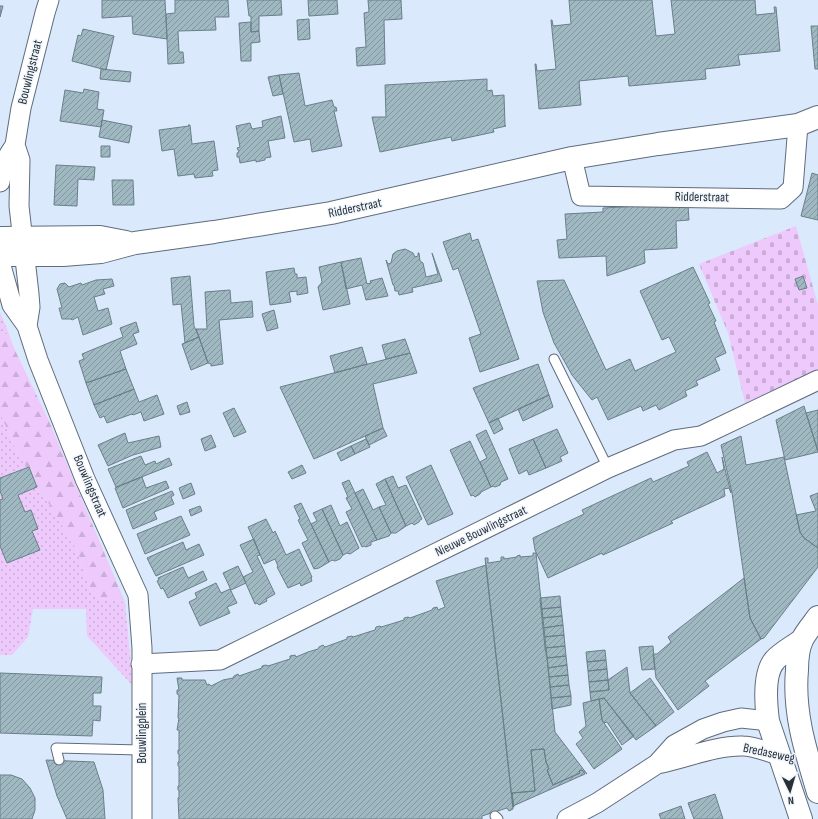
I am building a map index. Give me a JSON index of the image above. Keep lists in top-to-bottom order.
{
  "streets": {
    "street": [
      "Bouwlingstraat",
      "Ridderstraat",
      "Nieuwe Bouwlingstraat",
      "Bouwlingplein",
      "Bredaseweg"
    ]
  },
  "crossings": [
    ["Bouwlingstraat", "Ridderstraat"],
    ["Bouwlingstraat", "Nieuwe Bouwlingstraat"],
    ["Bouwlingstraat", "Bouwlingplein"],
    ["Nieuwe Bouwlingstraat", "Bouwlingplein"]
  ],
  "north": "bottom"
}
